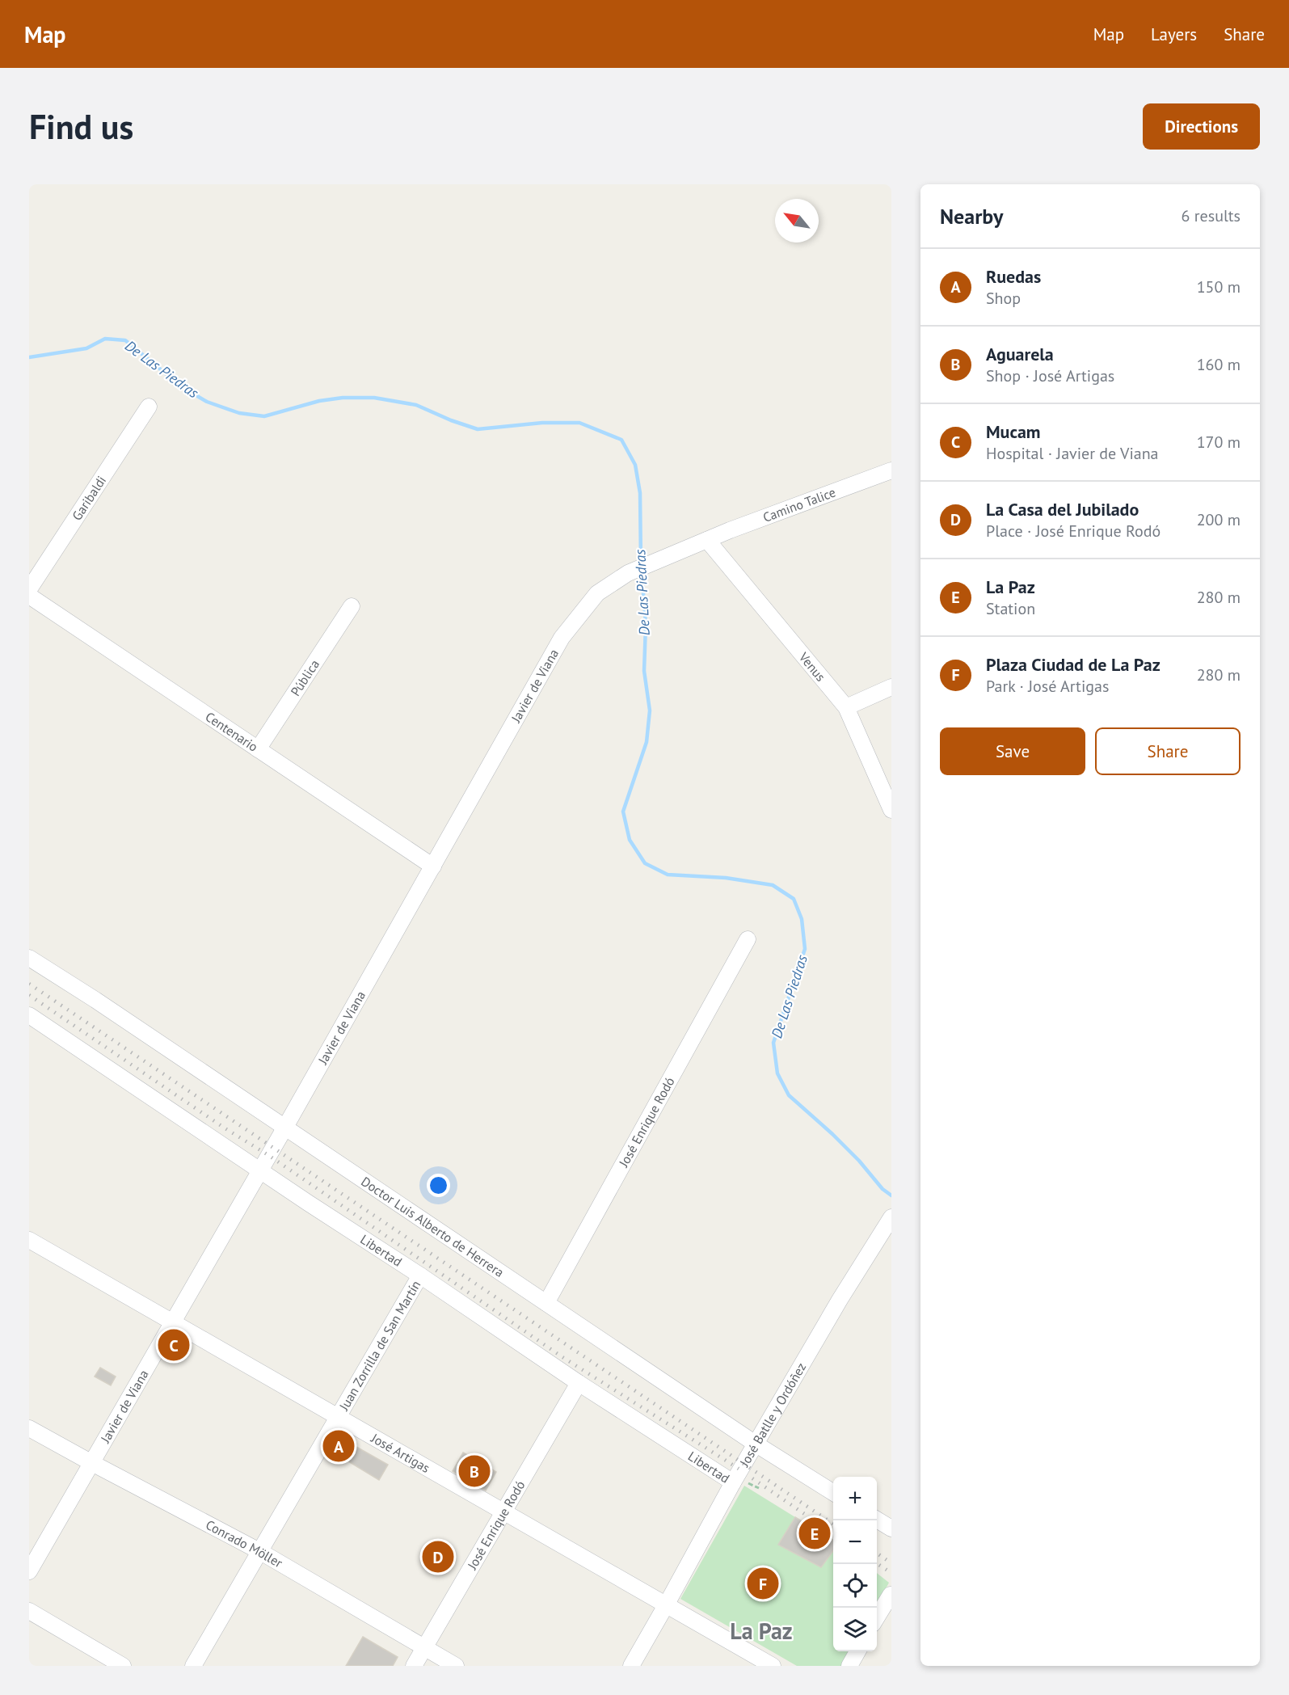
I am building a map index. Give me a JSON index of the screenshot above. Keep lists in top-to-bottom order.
{
  "streets": {
    "street": [
      "Garibaldi",
      "Camino Talice",
      "Venus",
      "Pública",
      "Javier de Viana",
      "Centenario",
      "José Enrique Rodó",
      "Doctor Luis Alberto de Herrera",
      "Libertad",
      "Juan Zorrilla de San Martín",
      "José Batlle y Ordóñez",
      "José Artigas",
      "Conrado Möller"
    ]
  },
  "crossings": [
    ["Camino Talice", "Venus"],
    ["Camino Talice", "Javier de Viana"],
    ["Venus", "Javier de Viana"],
    ["Pública", "Centenario"],
    ["Javier de Viana", "Centenario"],
    ["Javier de Viana", "Doctor Luis Alberto de Herrera"],
    ["Javier de Viana", "Libertad"],
    ["Javier de Viana", "José Artigas"],
    ["Javier de Viana", "Conrado Möller"],
    ["José Enrique Rodó", "Doctor Luis Alberto de Herrera"],
    ["José Enrique Rodó", "Libertad"],
    ["José Enrique Rodó", "José Artigas"],
    ["José Enrique Rodó", "Conrado Möller"],
    ["Doctor Luis Alberto de Herrera", "José Batlle y Ordóñez"],
    ["Libertad", "Juan Zorrilla de San Martín"],
    ["Libertad", "José Batlle y Ordóñez"],
    ["Juan Zorrilla de San Martín", "José Artigas"],
    ["Juan Zorrilla de San Martín", "Conrado Möller"],
    ["José Batlle y Ordóñez", "José Artigas"]
  ],
  "districts": ["La Paz"],
  "water": ["De Las Piedras"],
  "north": "top left",
  "page": {
    "header": "Map",
    "nav": ["Map", "Layers", "Share"],
    "buttons": [
      "Directions",
      ["Save", "Share"]
    ],
    "title": "Find us",
    "heading": ["Nearby", "6 results"],
    "list": [
      {
        "mark": "A",
        "name": "Ruedas",
        "note": "Shop",
        "value": "150 m"
      },
      {
        "mark": "B",
        "name": "Aguarela",
        "note": "Shop · José Artigas",
        "value": "160 m"
      },
      {
        "mark": "C",
        "name": "Mucam",
        "note": "Hospital · Javier de Viana",
        "value": "170 m"
      },
      {
        "mark": "D",
        "name": "La Casa del Jubilado",
        "note": "Place · José Enrique Rodó",
        "value": "200 m"
      },
      {
        "mark": "E",
        "name": "La Paz",
        "note": "Station",
        "value": "280 m"
      },
      {
        "mark": "F",
        "name": "Plaza Ciudad de La Paz",
        "note": "Park · José Artigas",
        "value": "280 m"
      }
    ],
    "pins": [
      "C",
      "A",
      "B",
      "E",
      "D",
      "F"
    ],
    "map_buttons": ["+", "−"]
  }
}
